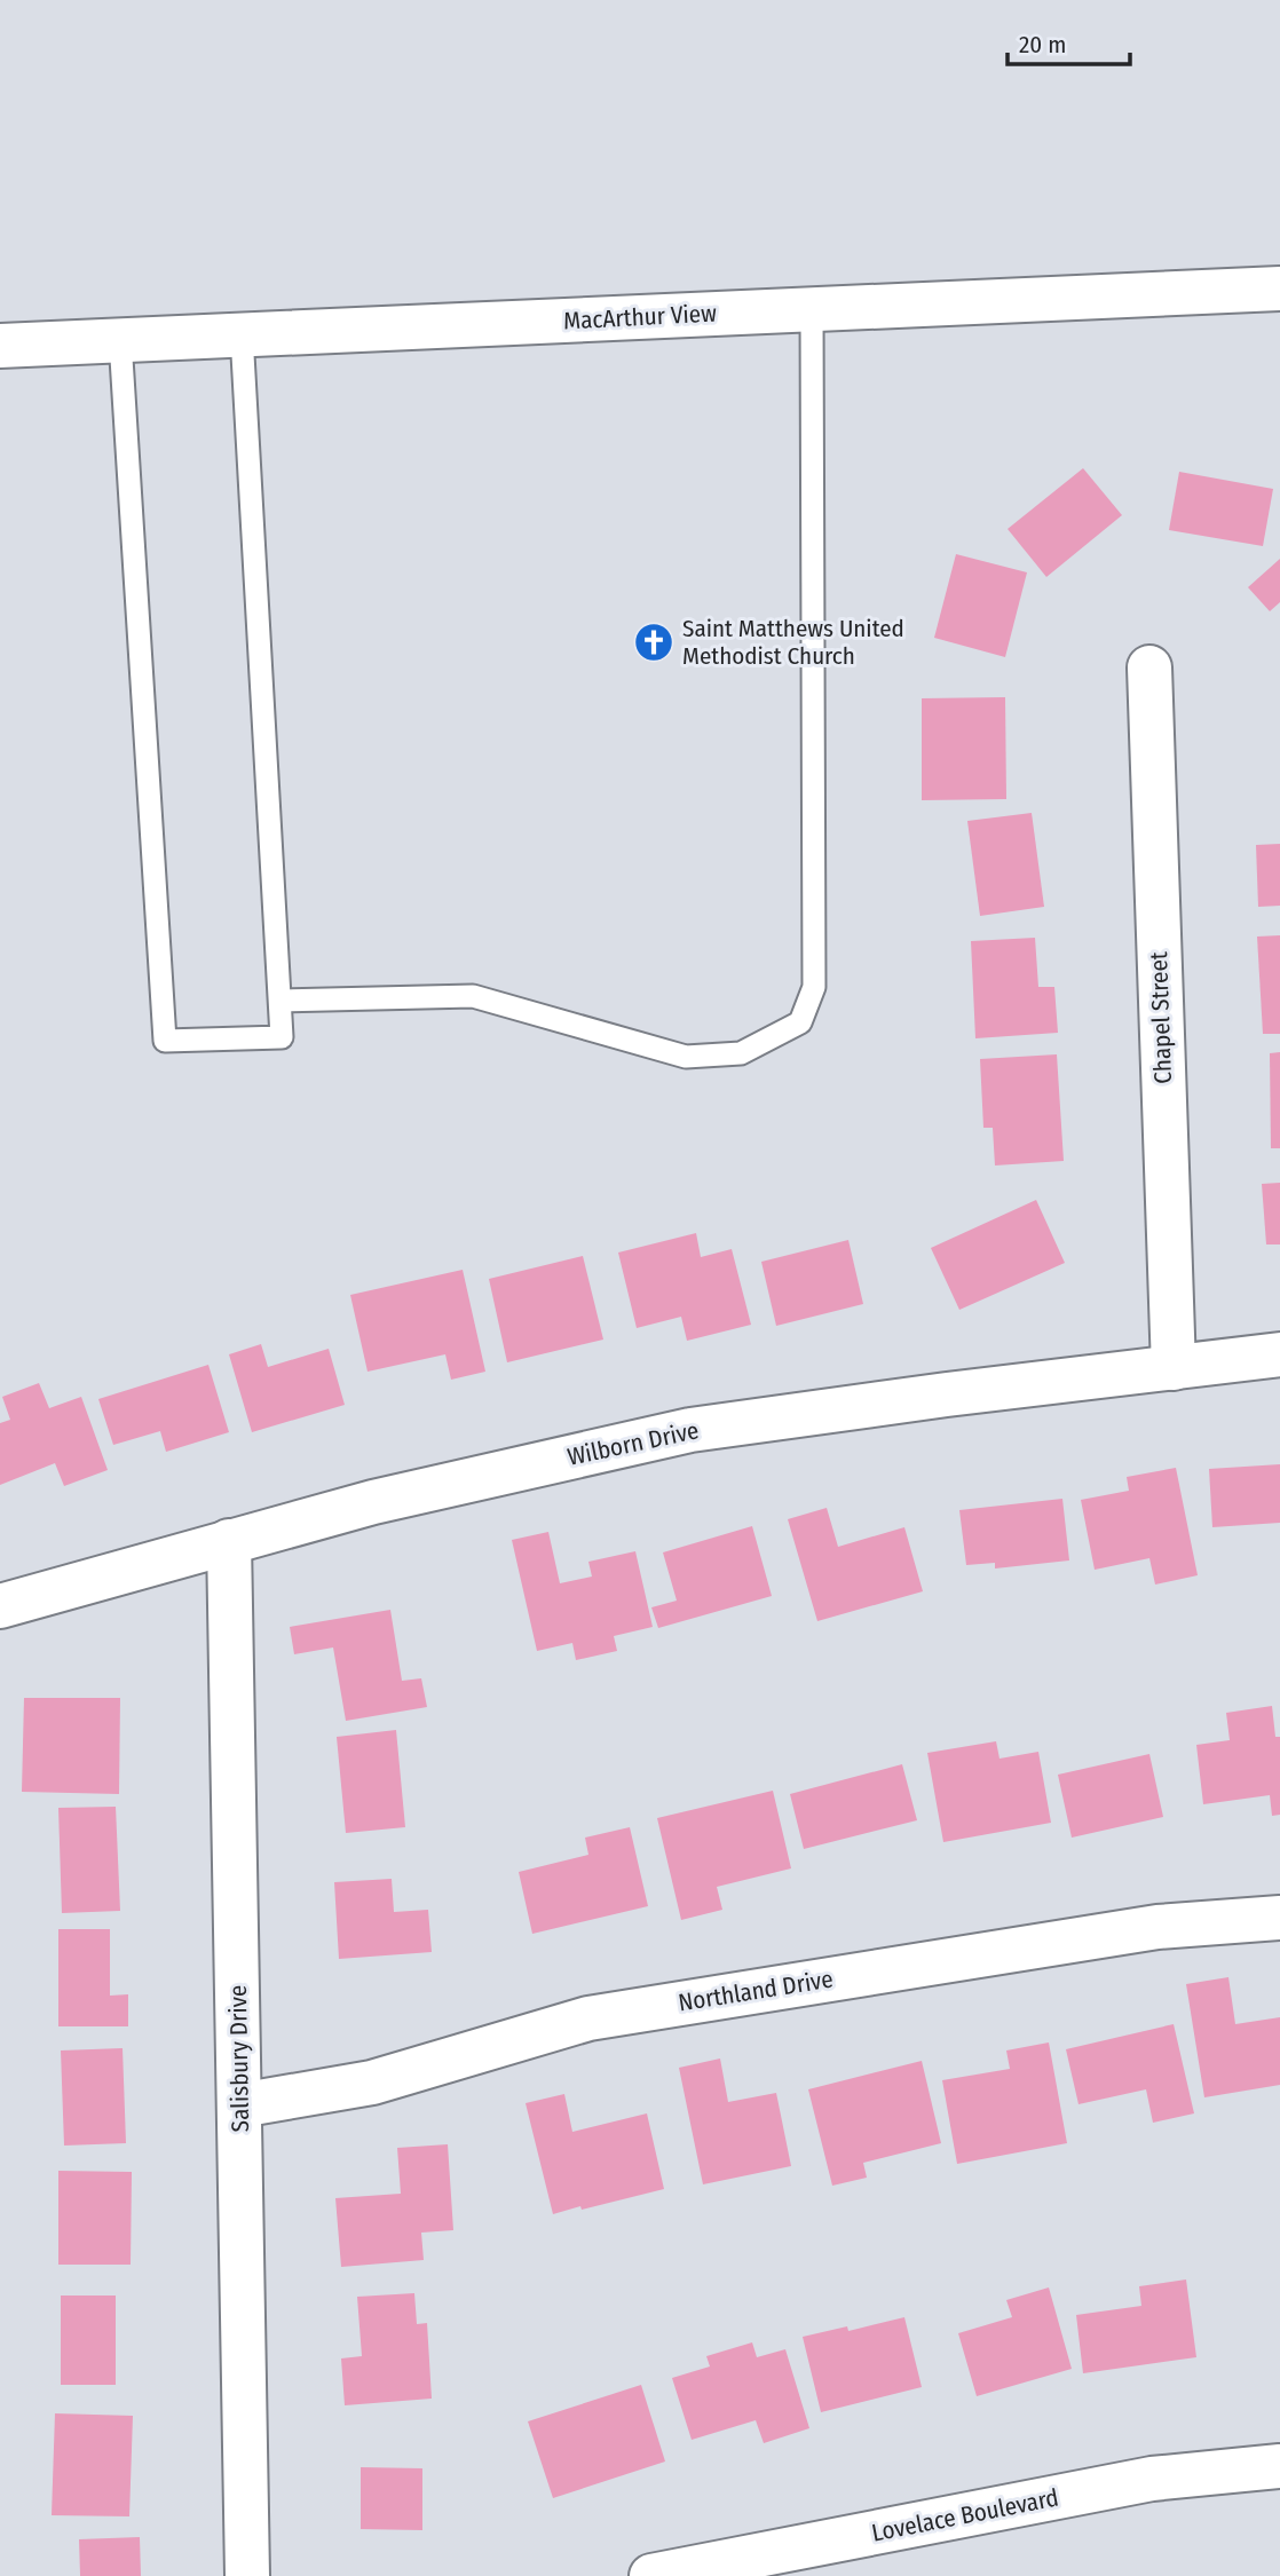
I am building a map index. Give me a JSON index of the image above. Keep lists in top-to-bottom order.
{
  "streets": {
    "street": [
      "MacArthur View",
      "Chapel Street",
      "Wilborn Drive",
      "Northland Drive",
      "Salisbury Drive",
      "Lovelace Boulevard"
    ]
  },
  "crossings": [
    ["Chapel Street", "Wilborn Drive"],
    ["Wilborn Drive", "Salisbury Drive"],
    ["Northland Drive", "Salisbury Drive"]
  ],
  "places": {
    "church": ["Saint Matthews United Methodist Church"]
  },
  "scale_bar": "20 m"
}
